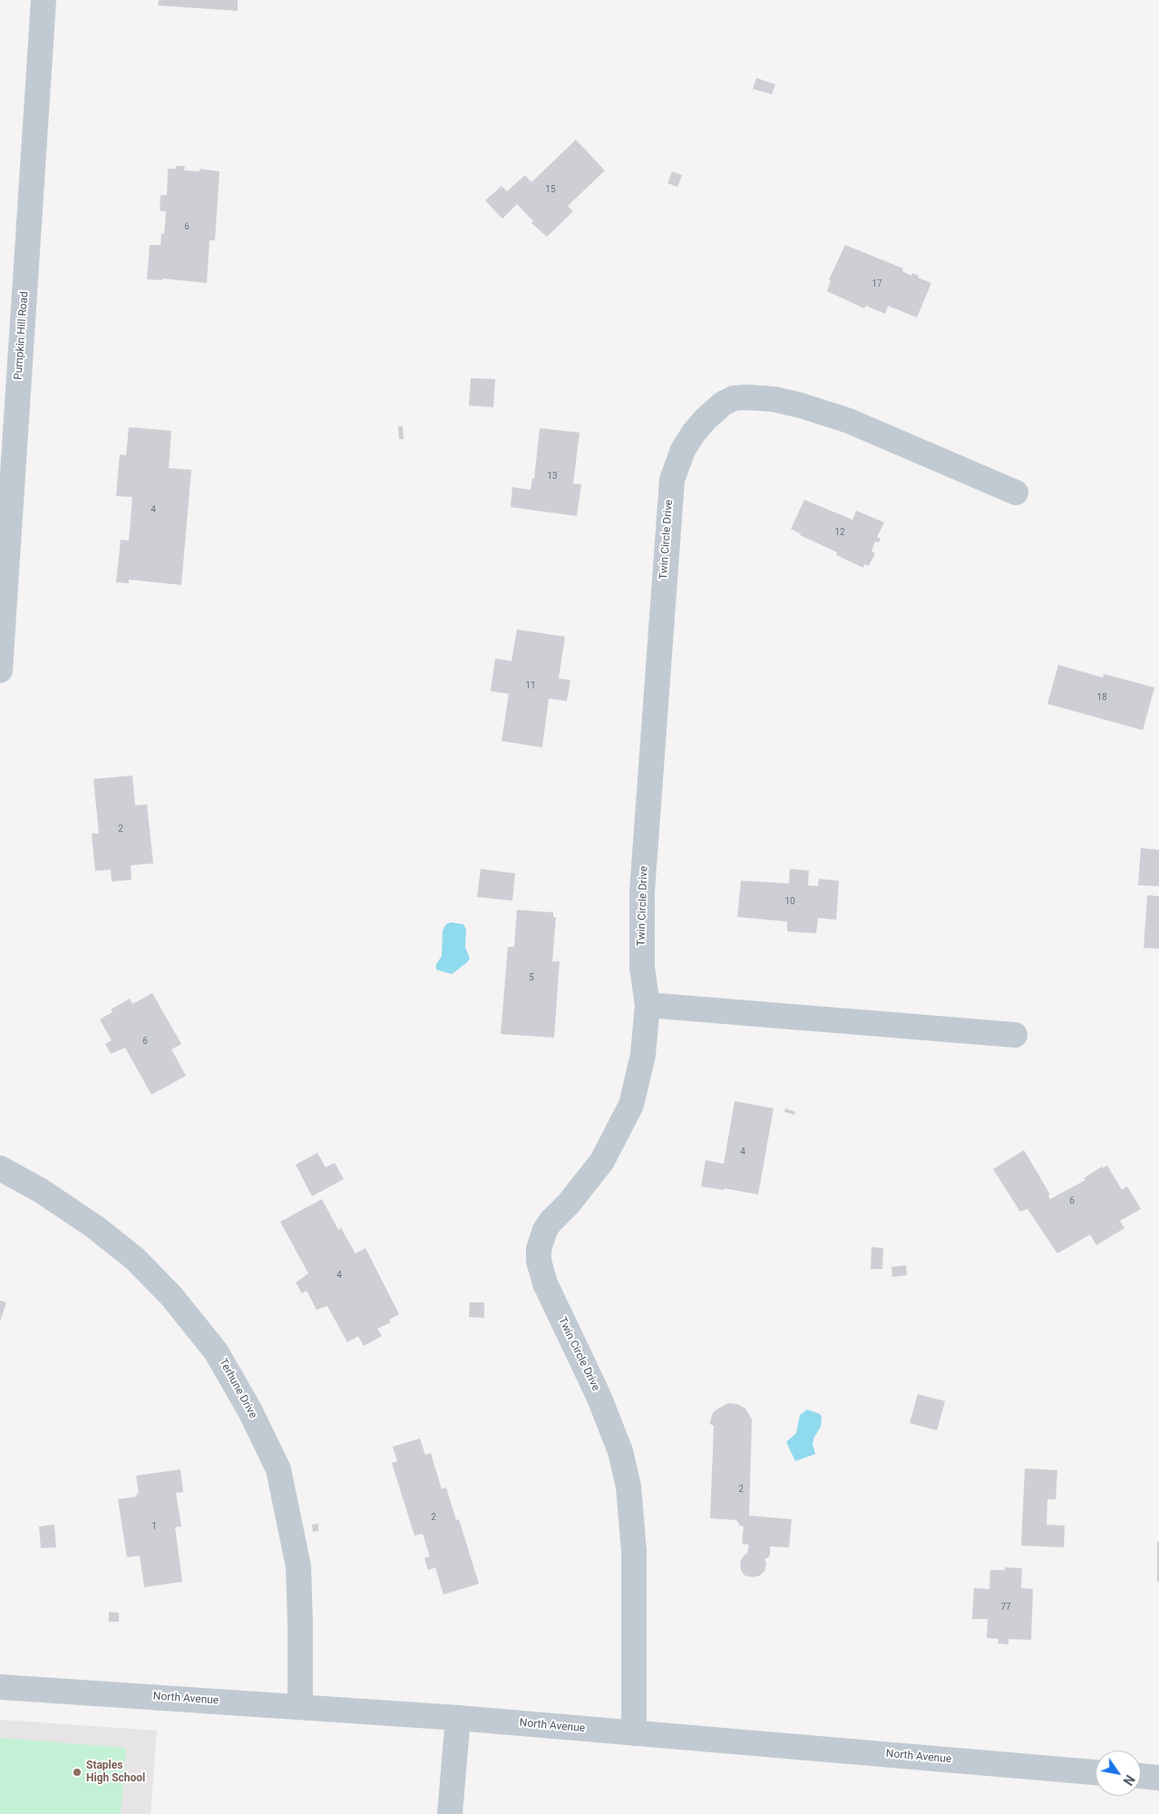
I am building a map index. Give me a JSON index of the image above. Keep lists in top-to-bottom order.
{
  "streets": {
    "street": [
      "Pumpkin Hill Road",
      "Twin Circle Drive",
      "Terhune Drive",
      "North Avenue"
    ]
  },
  "crossings": [
    ["Twin Circle Drive", "North Avenue"],
    ["Terhune Drive", "North Avenue"]
  ],
  "places": ["Staples High School"],
  "house_numbers": [
    "15",
    "6",
    "17",
    "13",
    "4",
    "12",
    "11",
    "18",
    "2",
    "10",
    "5",
    "6",
    "4",
    "6",
    "4",
    "2",
    "2",
    "1",
    "77"
  ],
  "north": "bottom right"
}
